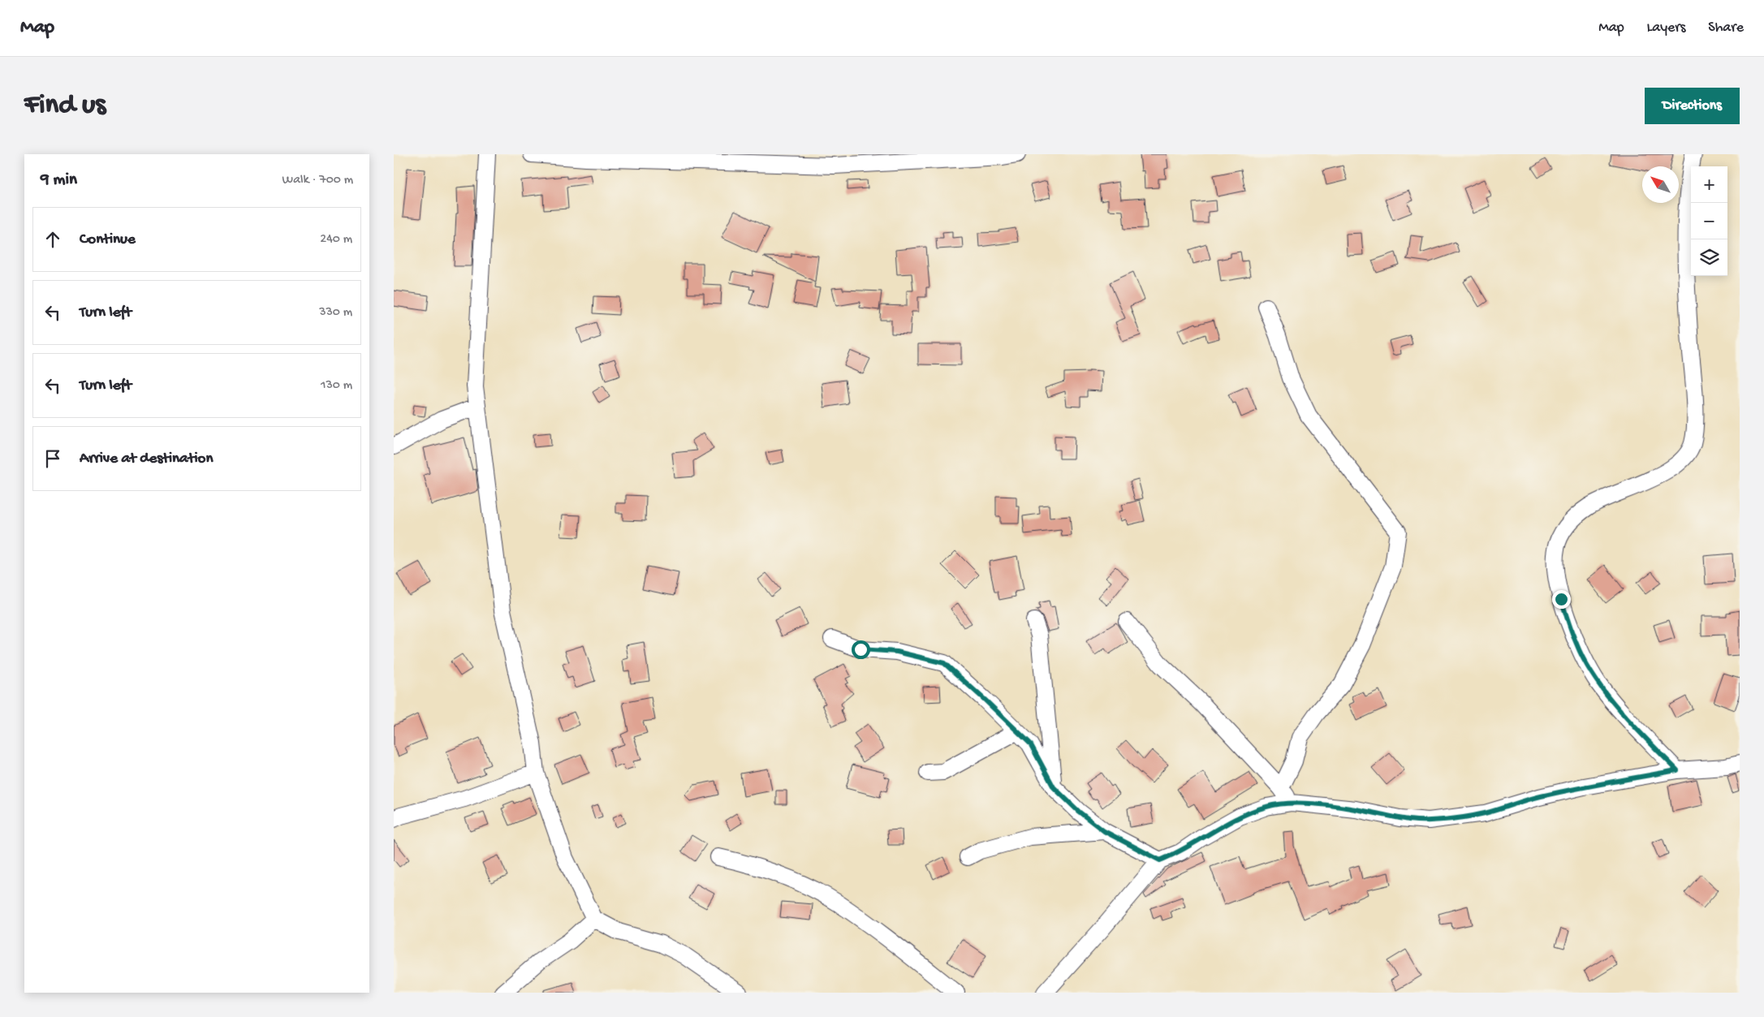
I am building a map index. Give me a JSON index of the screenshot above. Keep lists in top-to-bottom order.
{
  "north": "top left",
  "page": {
    "header": "Map",
    "nav": ["Map", "Layers", "Share"],
    "buttons": "Directions",
    "title": "Find us",
    "heading": ["9 min", "Walk · 700 m"],
    "map_buttons": ["+", "−"],
    "list": [
      ["Continue", "240 m"],
      ["Turn left", "330 m"],
      ["Turn left", "130 m"],
      "Arrive at destination"
    ]
  }
}
